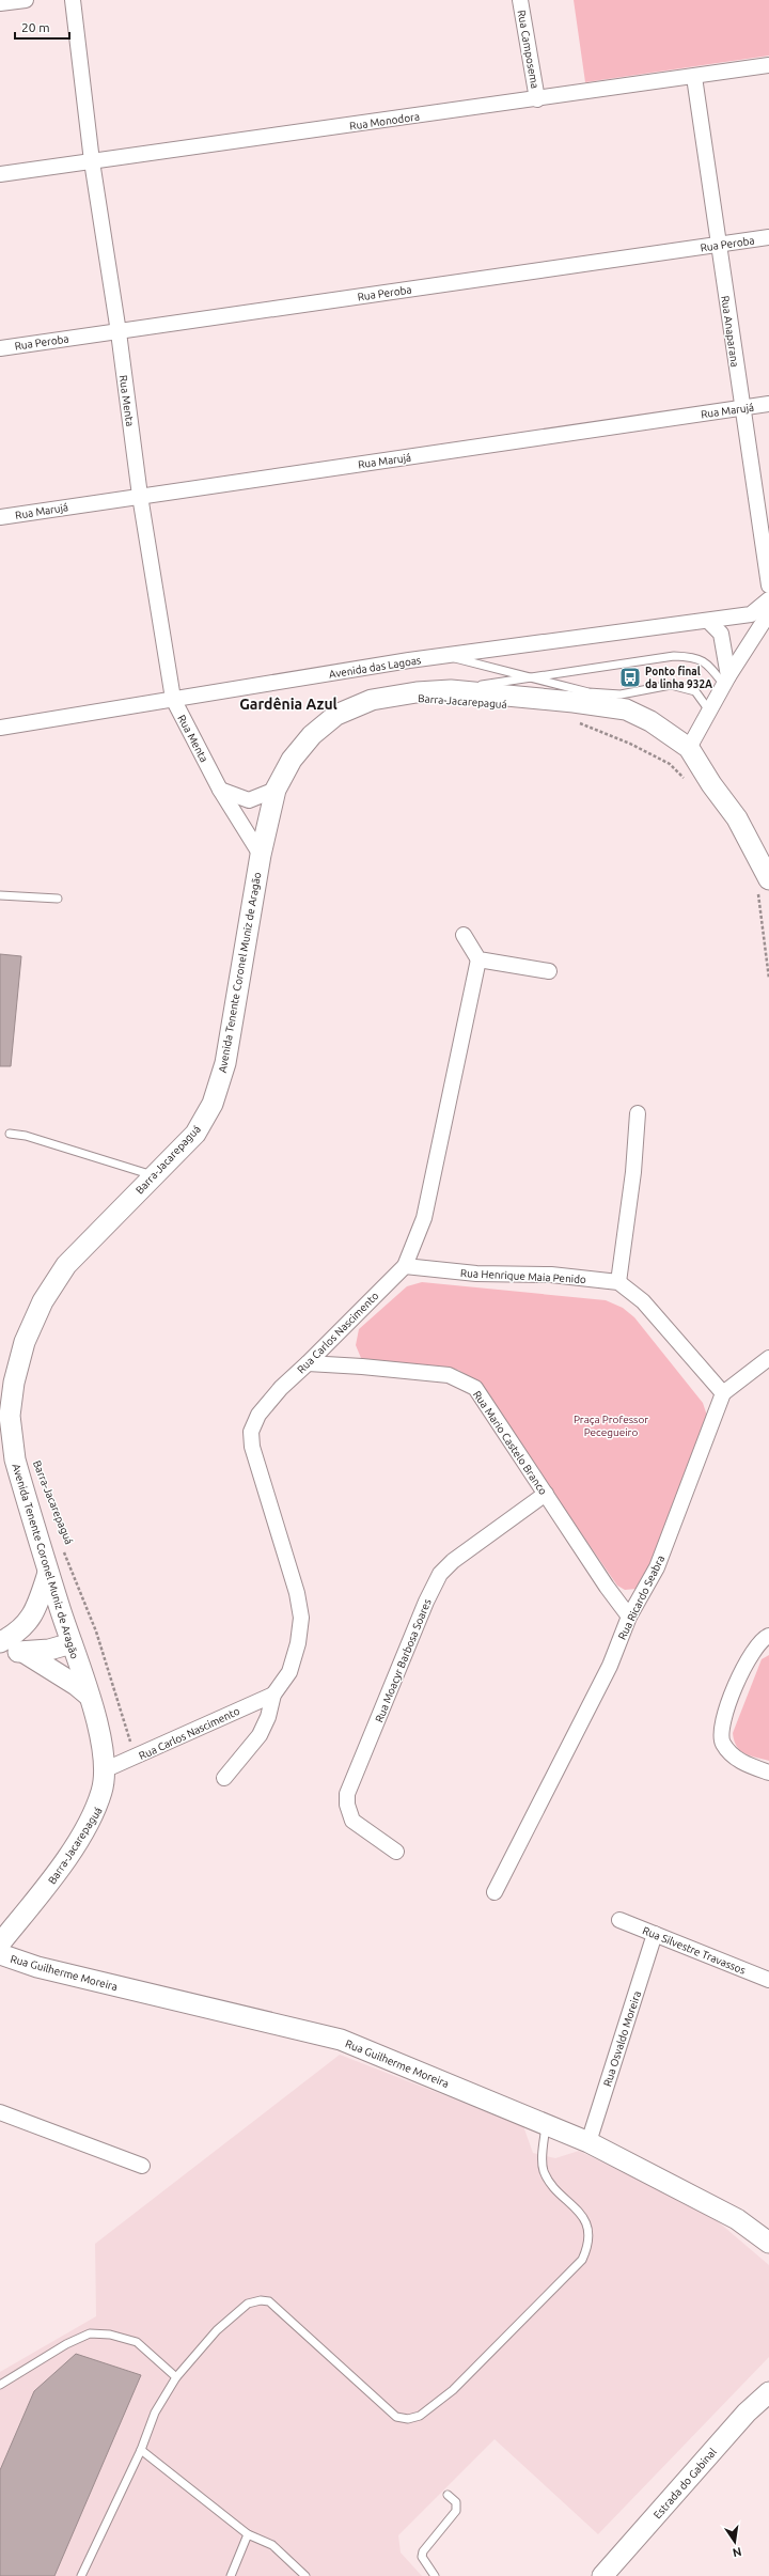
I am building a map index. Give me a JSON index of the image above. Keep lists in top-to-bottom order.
{
  "streets": {
    "main road": ["Avenida Tenente Coronel Muniz de Aragão", "Rua Guilherme Moreira", "Estrada do Gabinal"],
    "street": [
      "Rua Camposema",
      "Rua Monodora",
      "Rua Peroba",
      "Rua Anaparana",
      "Rua Menta",
      "Rua Marujá",
      "Avenida das Lagoas",
      "Rua Henrique Maia Penido",
      "Rua Carlos Nascimento",
      "Rua Mario Castelo Branco",
      "Rua Ricardo Seabra",
      "Rua Moacyr Barbosa Soares",
      "Rua Silvestre Travassos",
      "Rua Osvaldo Moreira"
    ],
    "path": ["Barra-Jacarepaguá"]
  },
  "crossings": [
    ["Rua Camposema", "Rua Monodora"],
    ["Rua Monodora", "Rua Anaparana"],
    ["Rua Monodora", "Rua Menta"],
    ["Rua Peroba", "Rua Anaparana"],
    ["Rua Peroba", "Rua Menta"],
    ["Rua Anaparana", "Rua Marujá"],
    ["Rua Menta", "Rua Marujá"],
    ["Rua Menta", "Avenida das Lagoas"],
    ["Rua Menta", "Avenida Tenente Coronel Muniz de Aragão"],
    ["Barra-Jacarepaguá", "Rua Carlos Nascimento"],
    ["Avenida Tenente Coronel Muniz de Aragão", "Rua Carlos Nascimento"],
    ["Rua Henrique Maia Penido", "Rua Carlos Nascimento"],
    ["Rua Carlos Nascimento", "Rua Mario Castelo Branco"],
    ["Rua Mario Castelo Branco", "Rua Ricardo Seabra"],
    ["Rua Mario Castelo Branco", "Rua Moacyr Barbosa Soares"],
    ["Rua Silvestre Travassos", "Rua Osvaldo Moreira"],
    ["Rua Guilherme Moreira", "Rua Osvaldo Moreira"]
  ],
  "districts": ["Gardênia Azul"],
  "parks": ["Praça Professor Pecegueiro"],
  "places": {
    "bus stop": ["Ponto final da linha 932A"]
  },
  "scale_bar": "20 m",
  "north": "bottom"
}
